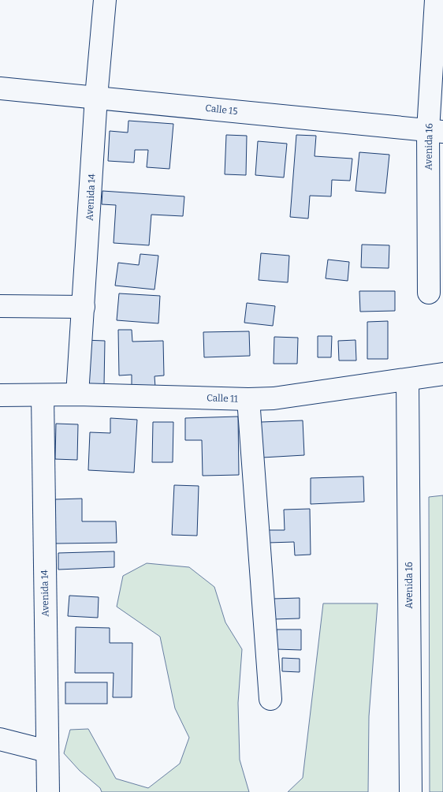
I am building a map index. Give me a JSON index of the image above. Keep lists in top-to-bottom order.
{
  "streets": {
    "street": [
      "Calle 15",
      "Avenida 16",
      "Avenida 14",
      "Calle 11"
    ]
  },
  "crossings": [
    ["Calle 15", "Avenida 16"],
    ["Calle 15", "Avenida 14"],
    ["Avenida 16", "Calle 11"],
    ["Avenida 14", "Calle 11"]
  ]
}
